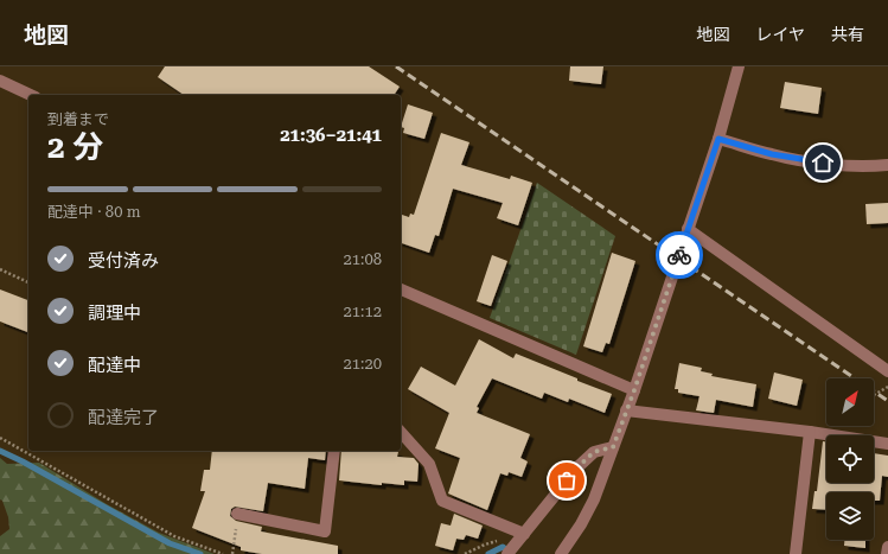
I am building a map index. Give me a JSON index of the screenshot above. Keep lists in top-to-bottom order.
{
  "north": "top right",
  "page": {
    "header": "地図",
    "nav": ["地図", "レイヤ", "共有"],
    "heading": ["2 分", "到着まで", "21:36–21:41"],
    "bar": "配達中 · 80 m",
    "list": [
      ["受付済み", "21:08"],
      ["調理中", "21:12"],
      ["配達中", "21:20"],
      "配達完了"
    ]
  }
}
